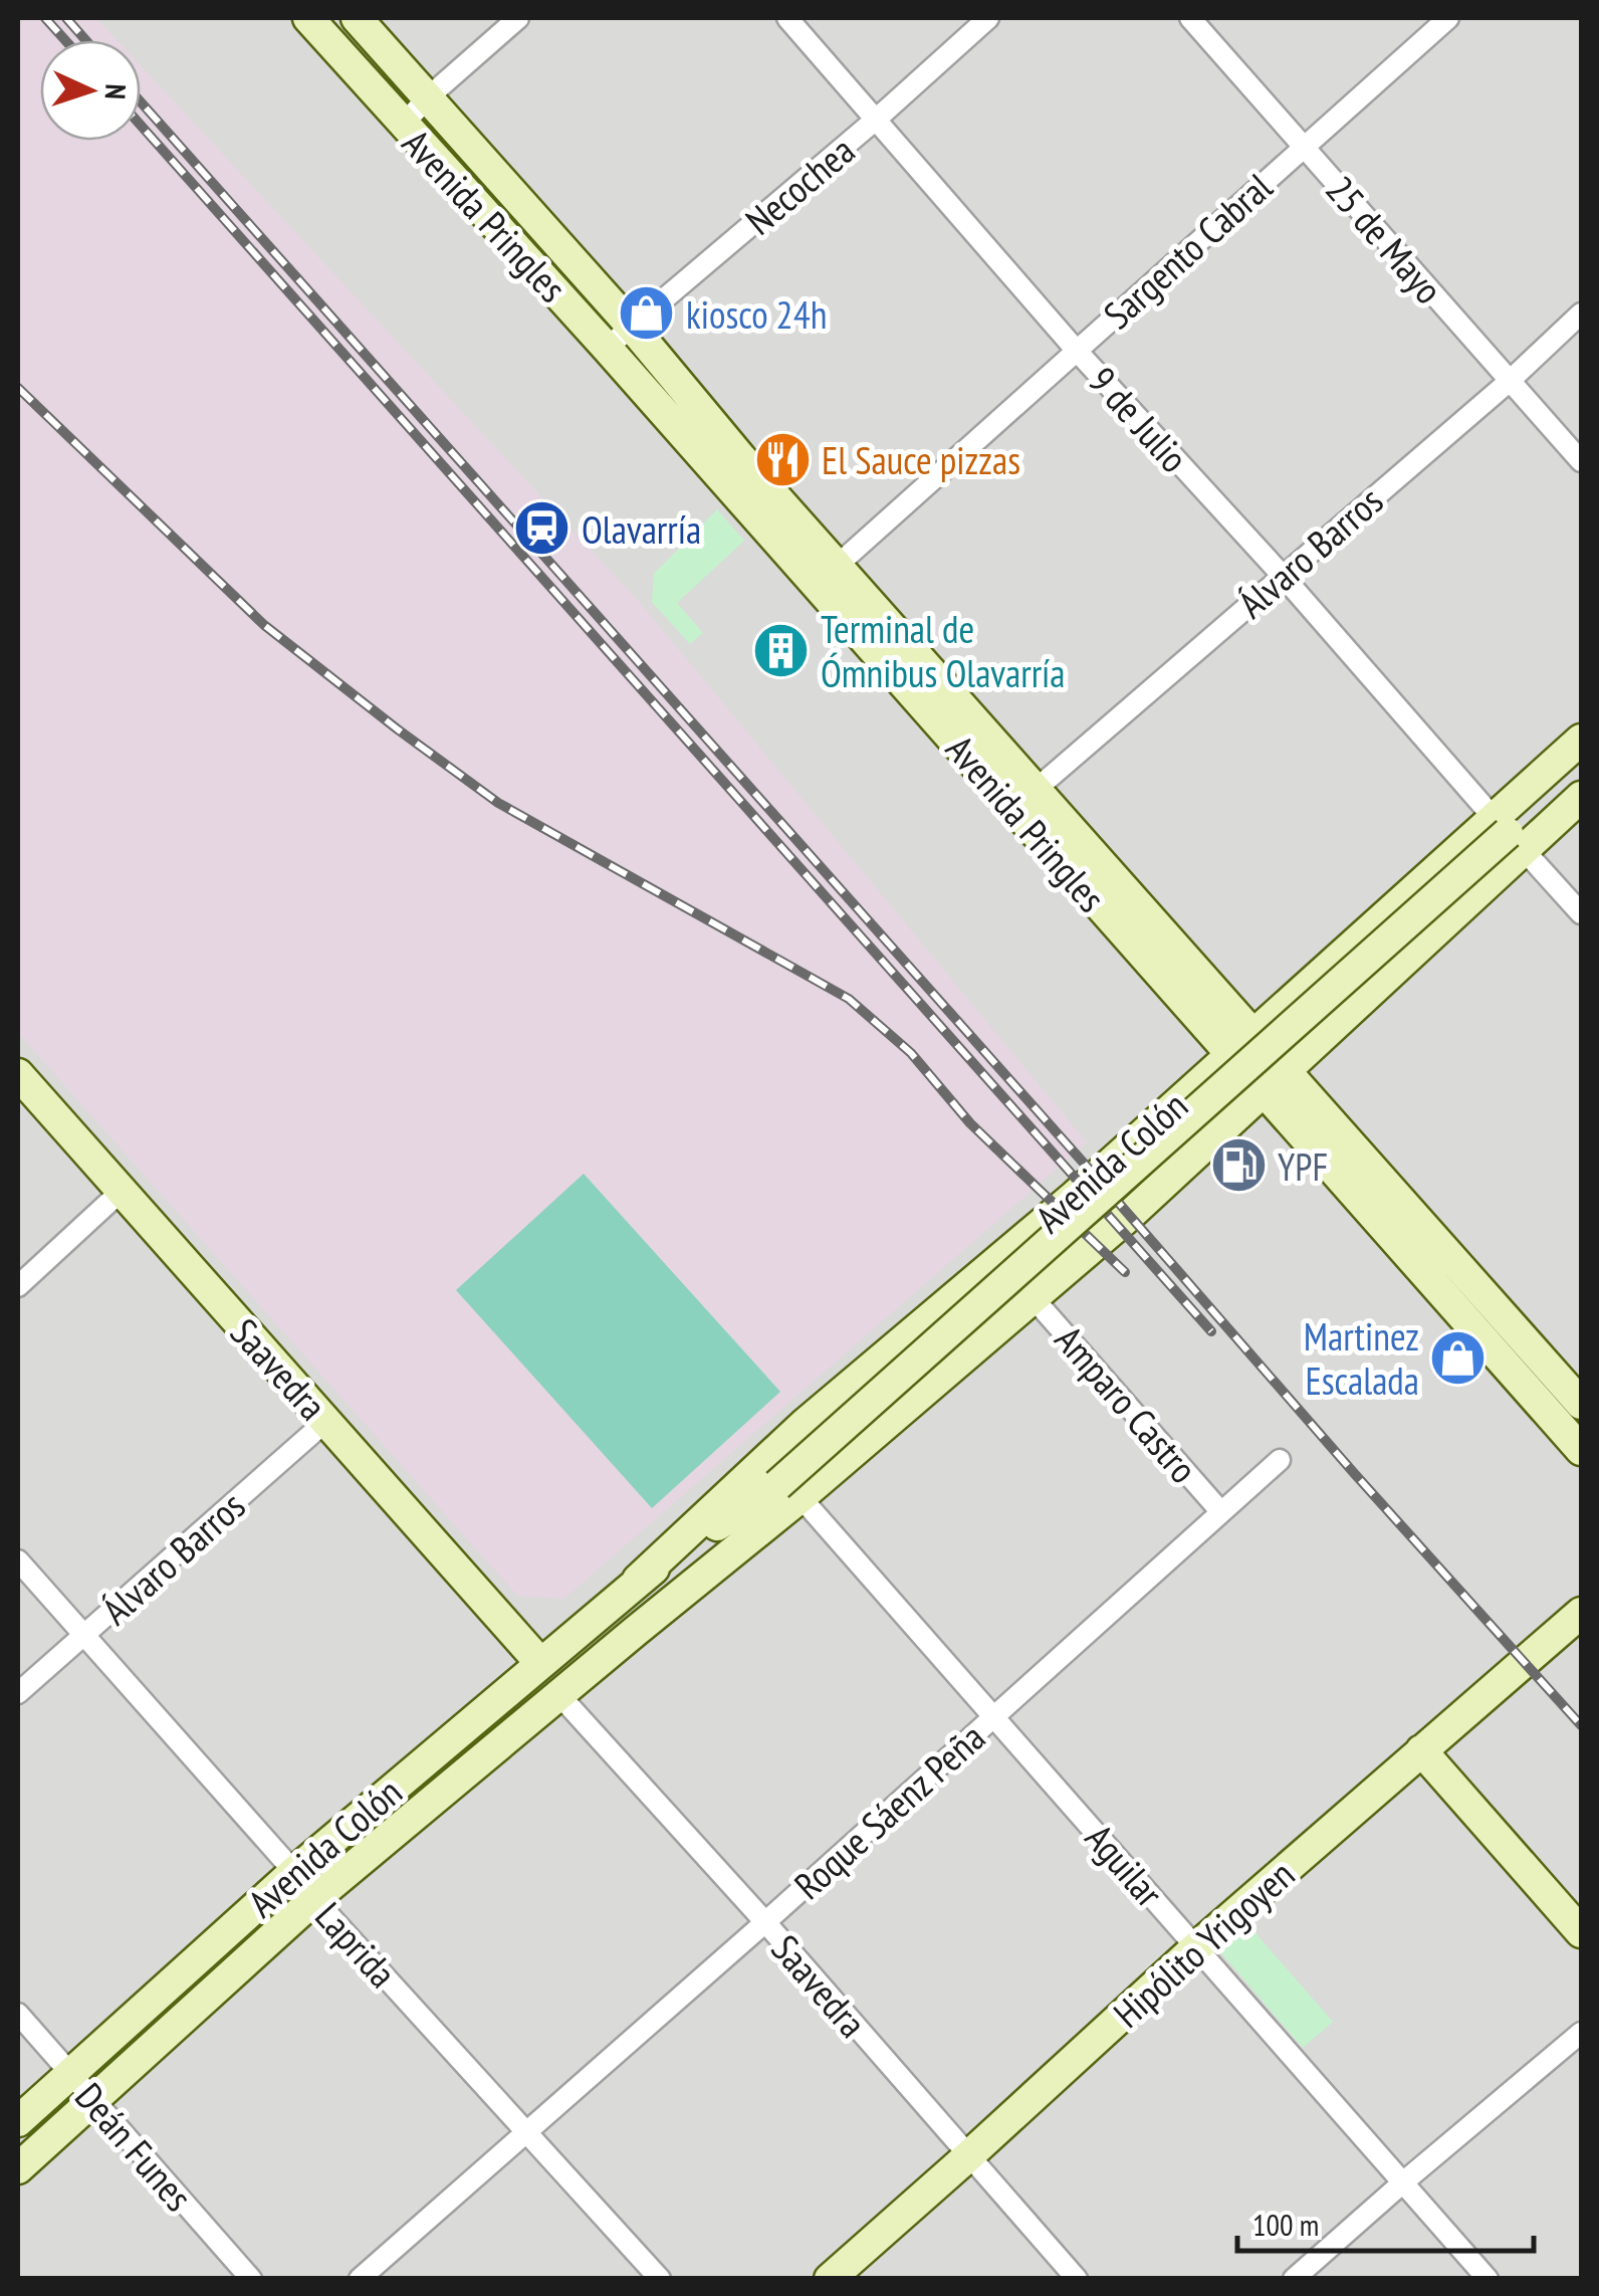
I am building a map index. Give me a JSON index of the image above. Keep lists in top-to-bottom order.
{
  "streets": {
    "main road": [
      "Avenida Pringles",
      "Avenida Colón",
      "Saavedra",
      "Hipólito Yrigoyen"
    ],
    "street": [
      "Necochea",
      "25 de Mayo",
      "Sargento Cabral",
      "9 de Julio",
      "Álvaro Barros",
      "Amparo Castro",
      "Roque Sáenz Peña",
      "Aguilar",
      "Laprida",
      "Deán Funes"
    ]
  },
  "crossings": [
    ["Necochea", "Avenida Pringles"],
    ["Necochea", "9 de Julio"],
    ["Avenida Pringles", "Sargento Cabral"],
    ["Avenida Pringles", "Álvaro Barros"],
    ["Avenida Pringles", "Avenida Colón"],
    ["25 de Mayo", "Sargento Cabral"],
    ["25 de Mayo", "Álvaro Barros"],
    ["Sargento Cabral", "9 de Julio"],
    ["9 de Julio", "Álvaro Barros"],
    ["9 de Julio", "Avenida Colón"],
    ["Álvaro Barros", "Saavedra"],
    ["Álvaro Barros", "Laprida"],
    ["Avenida Colón", "Saavedra"],
    ["Avenida Colón", "Amparo Castro"],
    ["Avenida Colón", "Aguilar"],
    ["Avenida Colón", "Laprida"],
    ["Avenida Colón", "Deán Funes"],
    ["Saavedra", "Roque Sáenz Peña"],
    ["Saavedra", "Hipólito Yrigoyen"],
    ["Amparo Castro", "Roque Sáenz Peña"],
    ["Roque Sáenz Peña", "Aguilar"],
    ["Roque Sáenz Peña", "Laprida"],
    ["Aguilar", "Hipólito Yrigoyen"]
  ],
  "places": {
    "shop": ["kiosco 24h", "Martinez Escalada"],
    "restaurant": ["El Sauce pizzas"],
    "station": ["Olavarría"],
    "building": ["Terminal de Ómnibus Olavarría"],
    "fuel station": ["YPF"]
  },
  "scale_bar": "100 m",
  "north": "right"
}
